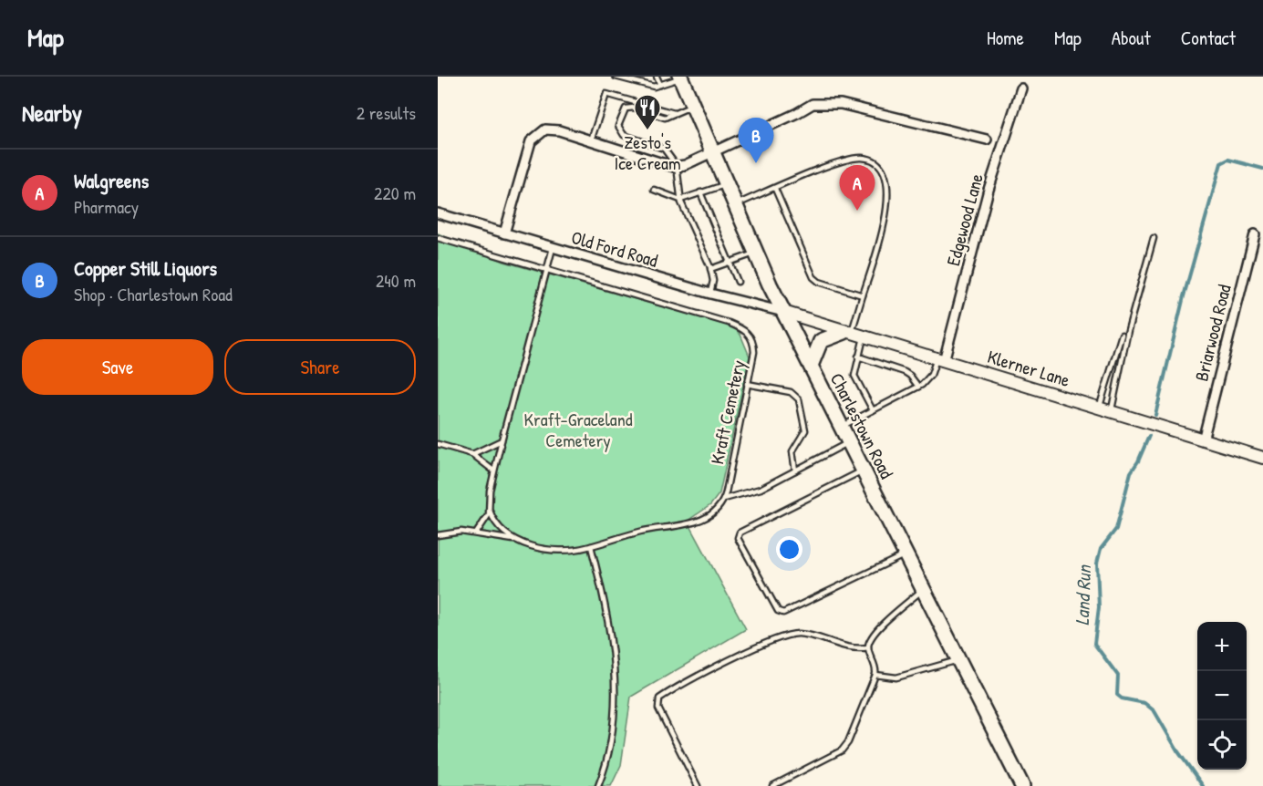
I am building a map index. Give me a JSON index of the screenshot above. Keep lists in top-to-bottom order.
{
  "streets": {
    "main road": ["Charlestown Road"],
    "street": [
      "Edgewood Lane",
      "Old Ford Road",
      "Briarwood Road",
      "Klerner Lane"
    ],
    "lane": ["Kraft Cemetery"]
  },
  "crossings": [
    ["Edgewood Lane", "Klerner Lane"],
    ["Old Ford Road", "Klerner Lane"],
    ["Old Ford Road", "Charlestown Road"],
    ["Briarwood Road", "Klerner Lane"],
    ["Klerner Lane", "Charlestown Road"]
  ],
  "water": ["Land Run"],
  "parks": ["Kraft-Graceland Cemetery"],
  "places": {
    "restaurant": ["Zesto's Ice Cream"]
  },
  "page": {
    "header": "Map",
    "nav": [
      "Home",
      "Map",
      "About",
      "Contact"
    ],
    "heading": ["Nearby", "2 results"],
    "pins": ["B", "A"],
    "list": [
      {
        "mark": "A",
        "name": "Walgreens",
        "note": "Pharmacy",
        "value": "220 m"
      },
      {
        "mark": "B",
        "name": "Copper Still Liquors",
        "note": "Shop · Charlestown Road",
        "value": "240 m"
      }
    ],
    "buttons": ["Save", "Share"],
    "map_buttons": ["+", "−"]
  }
}
